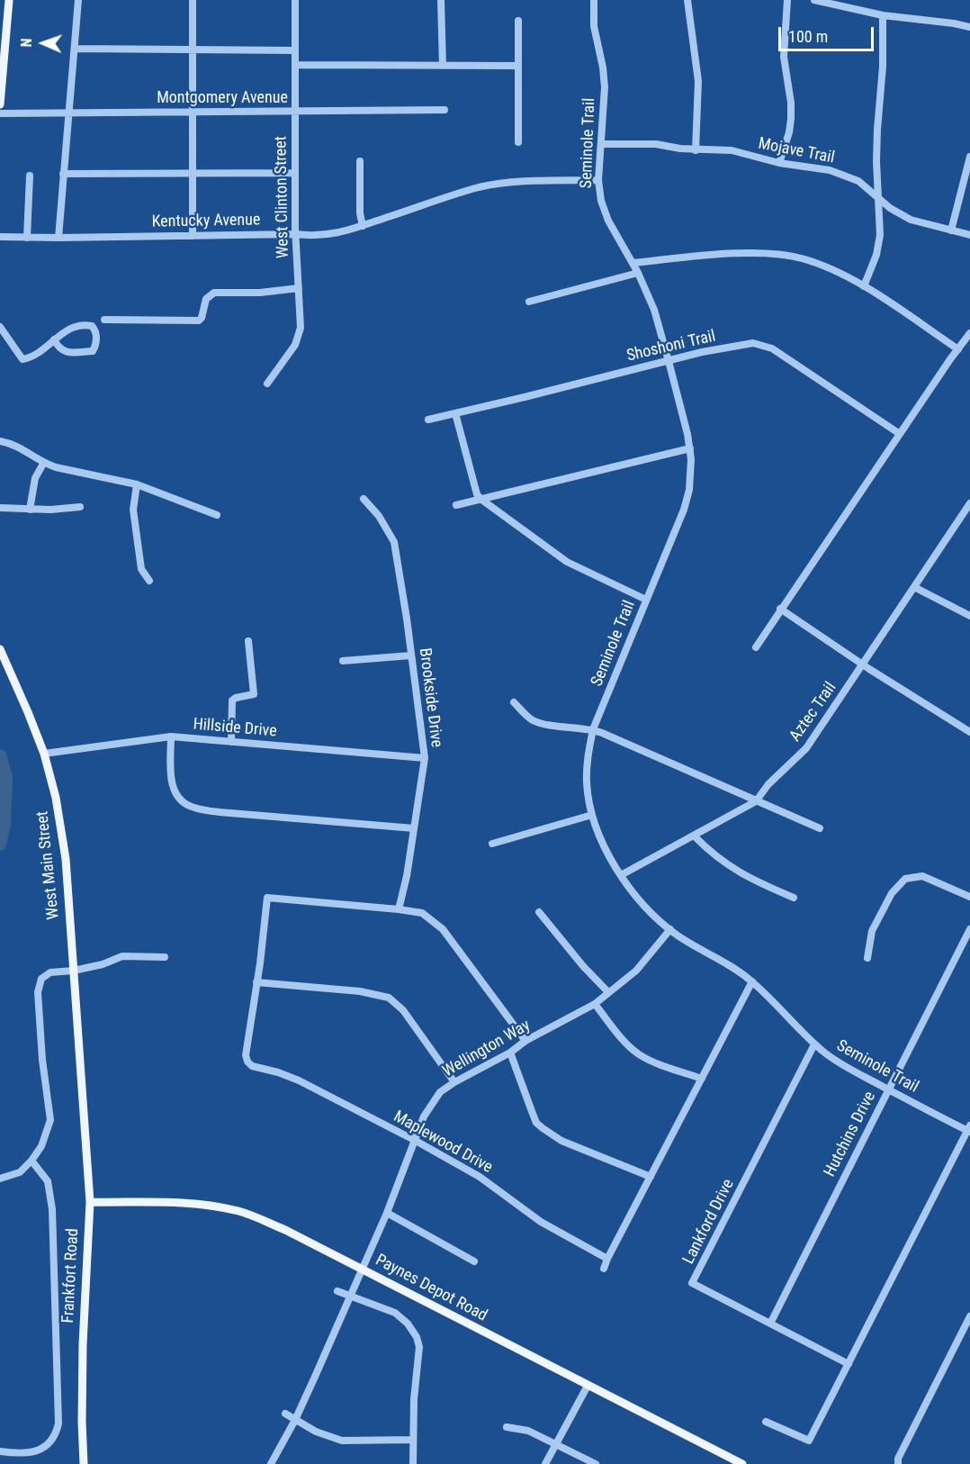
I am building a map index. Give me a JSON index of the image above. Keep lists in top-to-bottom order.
{
  "streets": {
    "main road": ["West Main Street", "Frankfort Road", "Paynes Depot Road"],
    "street": [
      "Montgomery Avenue",
      "Seminole Trail",
      "Mojave Trail",
      "West Clinton Street",
      "Kentucky Avenue",
      "Shoshoni Trail",
      "Brookside Drive",
      "Aztec Trail",
      "Hillside Drive",
      "Wellington Way",
      "Hutchins Drive",
      "Maplewood Drive",
      "Lankford Drive"
    ]
  },
  "crossings": [
    ["Montgomery Avenue", "West Clinton Street"],
    ["Seminole Trail", "Mojave Trail"],
    ["Seminole Trail", "Kentucky Avenue"],
    ["Seminole Trail", "Shoshoni Trail"],
    ["Seminole Trail", "Aztec Trail"],
    ["Seminole Trail", "Wellington Way"],
    ["Seminole Trail", "Hutchins Drive"],
    ["Seminole Trail", "Lankford Drive"],
    ["West Clinton Street", "Kentucky Avenue"],
    ["Brookside Drive", "Hillside Drive"],
    ["Hillside Drive", "West Main Street"],
    ["West Main Street", "Frankfort Road"],
    ["Wellington Way", "Maplewood Drive"],
    ["Wellington Way", "Paynes Depot Road"],
    ["Hutchins Drive", "Lankford Drive"],
    ["Frankfort Road", "Paynes Depot Road"]
  ],
  "scale_bar": "100 m",
  "north": "left"
}
